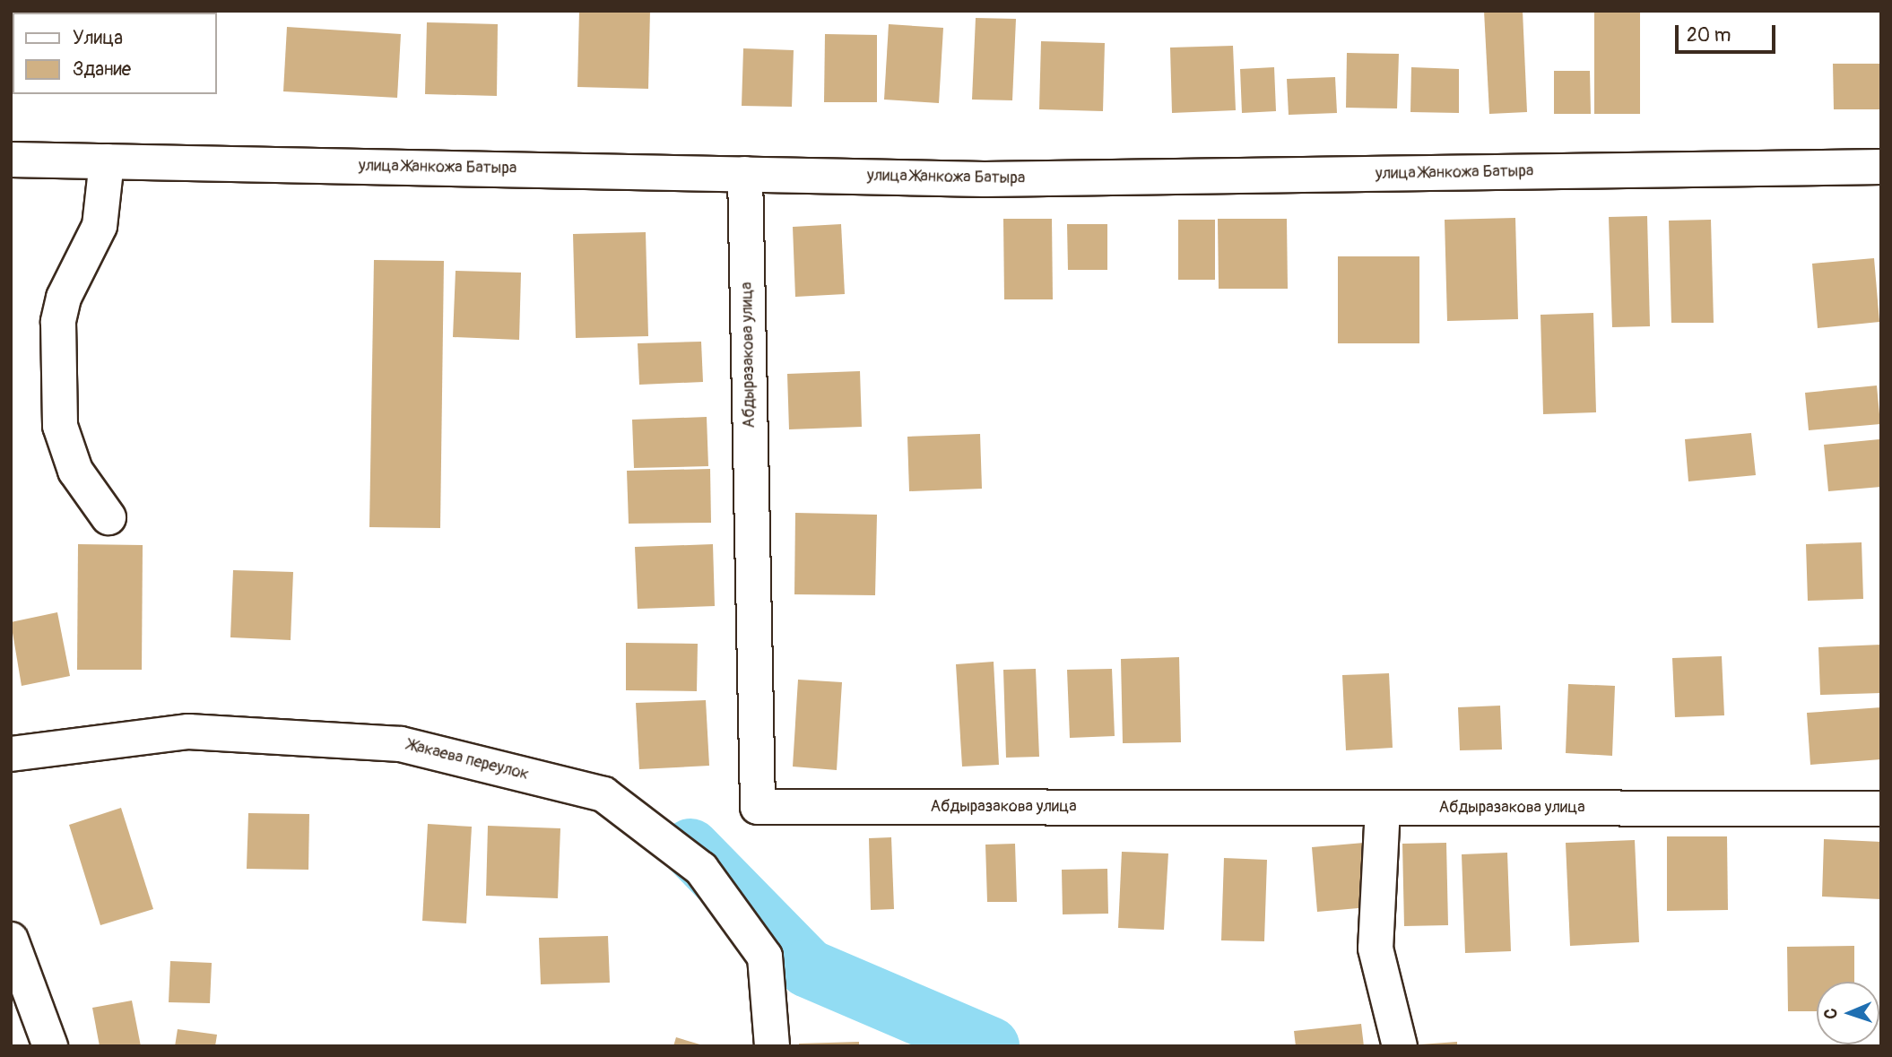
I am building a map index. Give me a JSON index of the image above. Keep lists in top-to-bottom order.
{
  "streets": {
    "street": ["улица Жанкожа Батыра", "Абдыразакова улица", "Жакаева переулок"]
  },
  "crossings": [
    ["улица Жанкожа Батыра", "Абдыразакова улица"]
  ],
  "legend": ["Улица", "Здание"],
  "scale_bar": "20 m",
  "north": "left"
}
